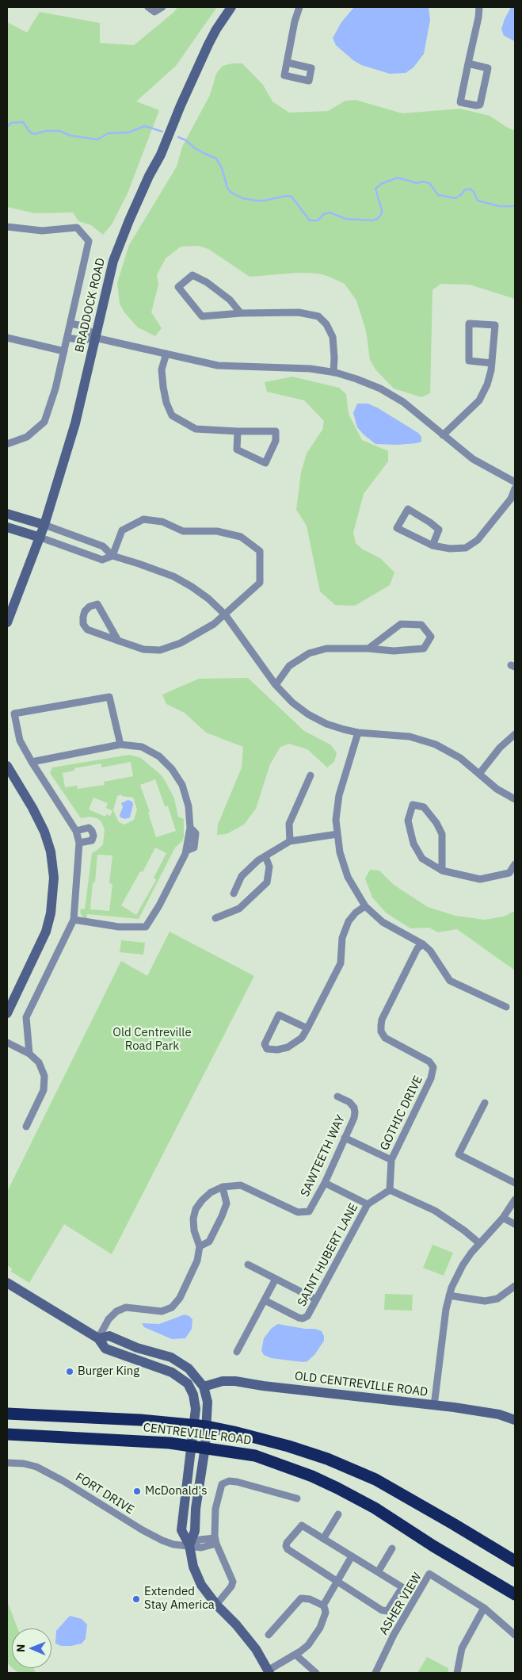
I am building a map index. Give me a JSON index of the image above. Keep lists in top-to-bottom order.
{
  "streets": {
    "highway": ["CENTREVILLE ROAD"],
    "street": [
      "BRADDOCK ROAD",
      "GOTHIC DRIVE",
      "SAWTEETH WAY",
      "SAINT HUBERT LANE",
      "OLD CENTREVILLE ROAD",
      "FORT DRIVE",
      "ASHER VIEW"
    ]
  },
  "crossings": [
    ["GOTHIC DRIVE", "SAINT HUBERT LANE"],
    ["SAWTEETH WAY", "SAINT HUBERT LANE"]
  ],
  "parks": ["Old Centreville Road Park"],
  "places": ["Burger King", "McDonald's", "Extended Stay America"],
  "north": "left"
}
